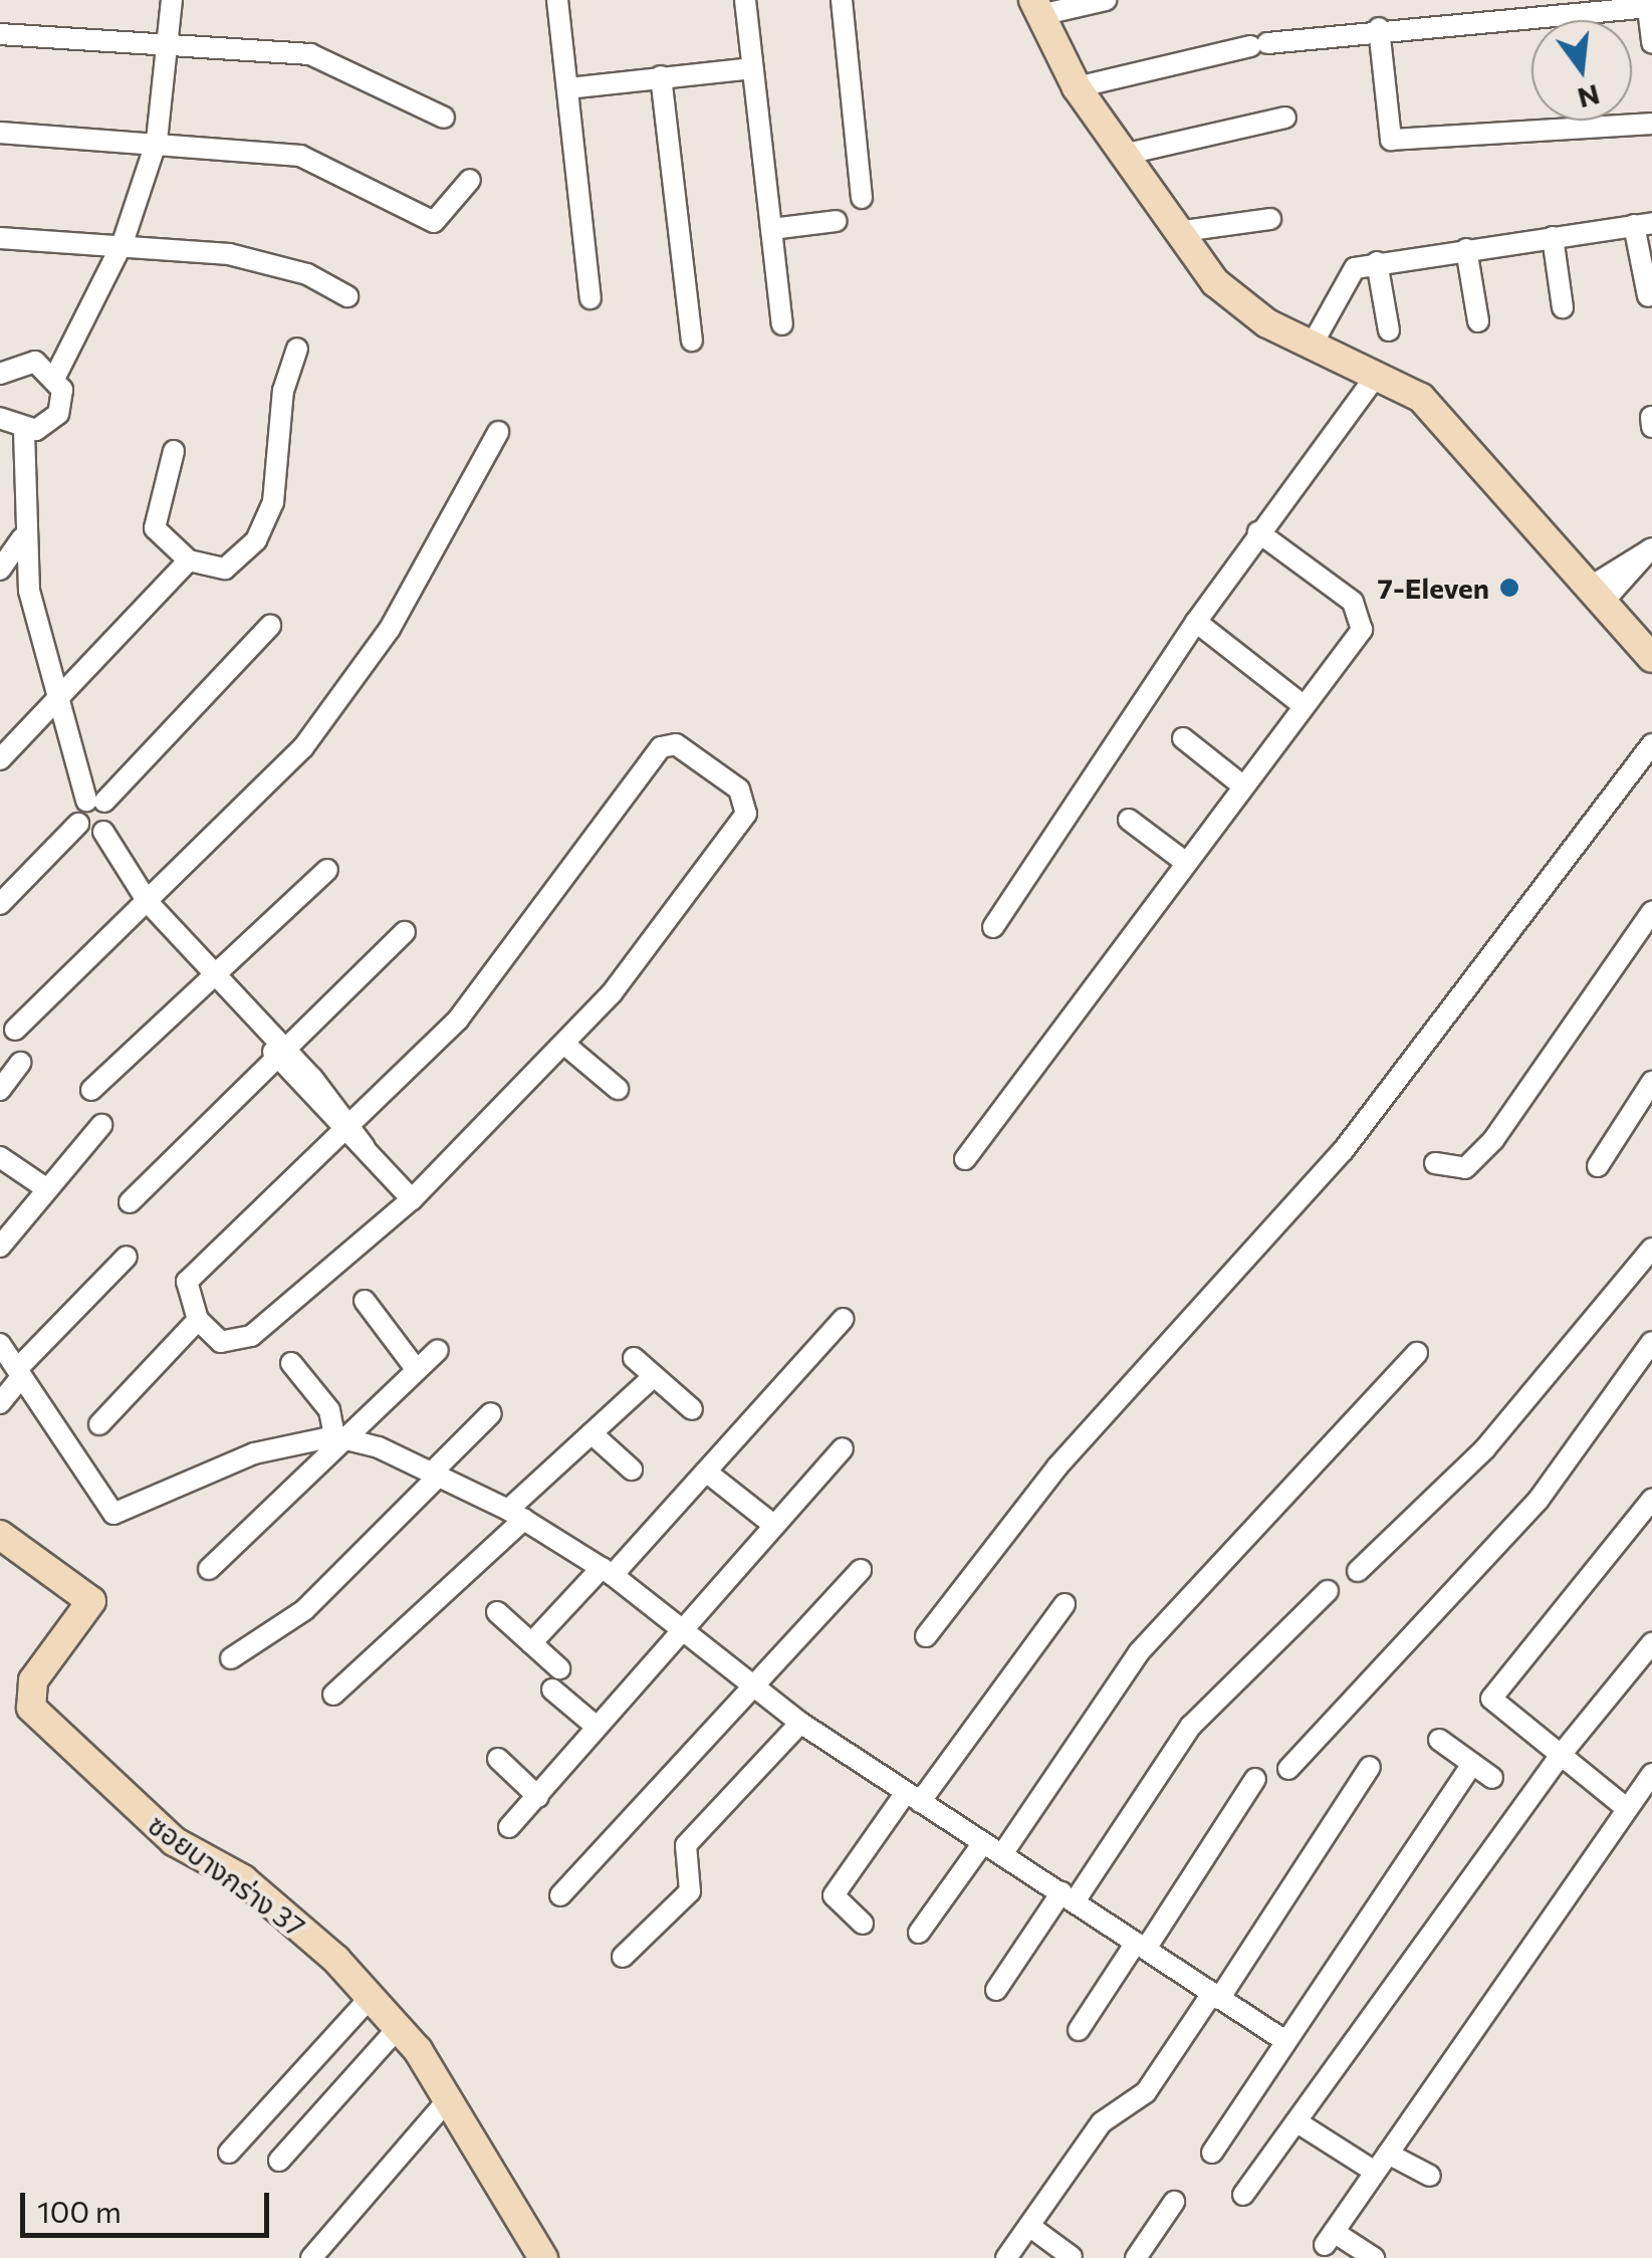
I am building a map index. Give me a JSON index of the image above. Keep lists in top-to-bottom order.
{
  "streets": {
    "street": ["ซอยบางกร่าง 37"]
  },
  "places": ["7-Eleven"],
  "scale_bar": "100 m",
  "north": "bottom"
}
